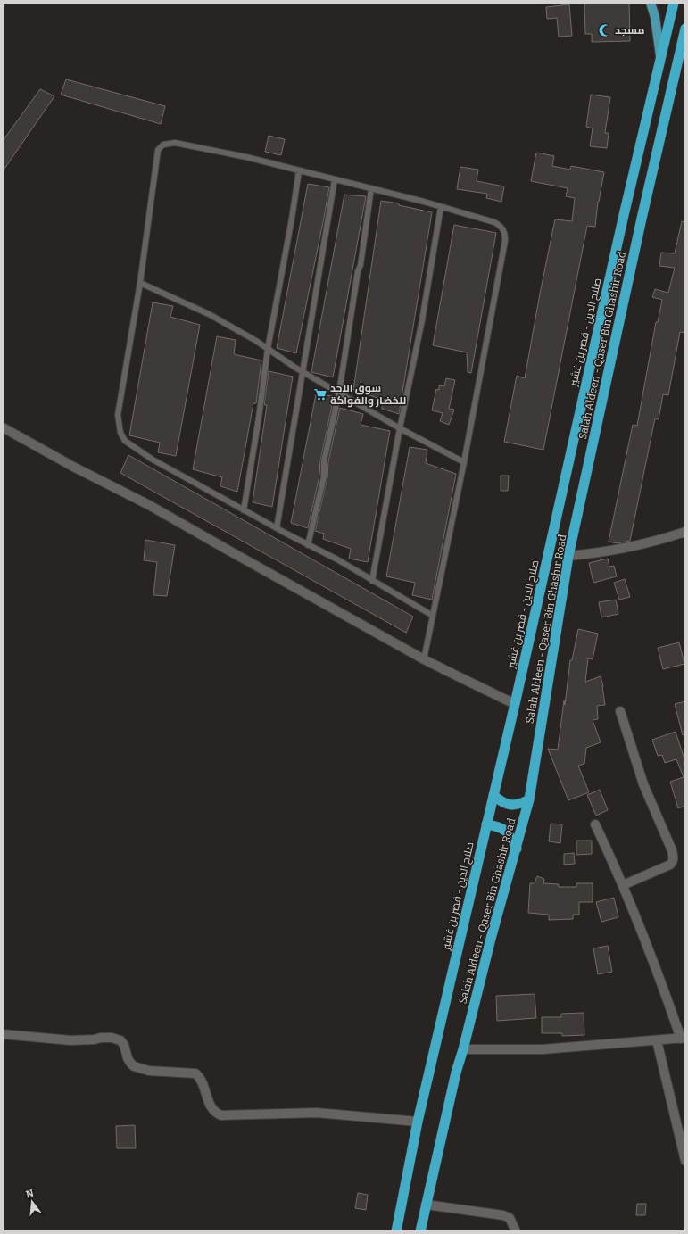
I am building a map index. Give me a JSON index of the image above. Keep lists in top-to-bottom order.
{
  "streets": {
    "highway": ["صلاح الدين - قصر بن غشير", "Salah Aldeen - Qaser Bin Ghashir Road"]
  },
  "places": {
    "mosque": ["مسجد"],
    "supermarket": ["سوق الاحد للخضار والفواكة"]
  },
  "north": "top"
}
